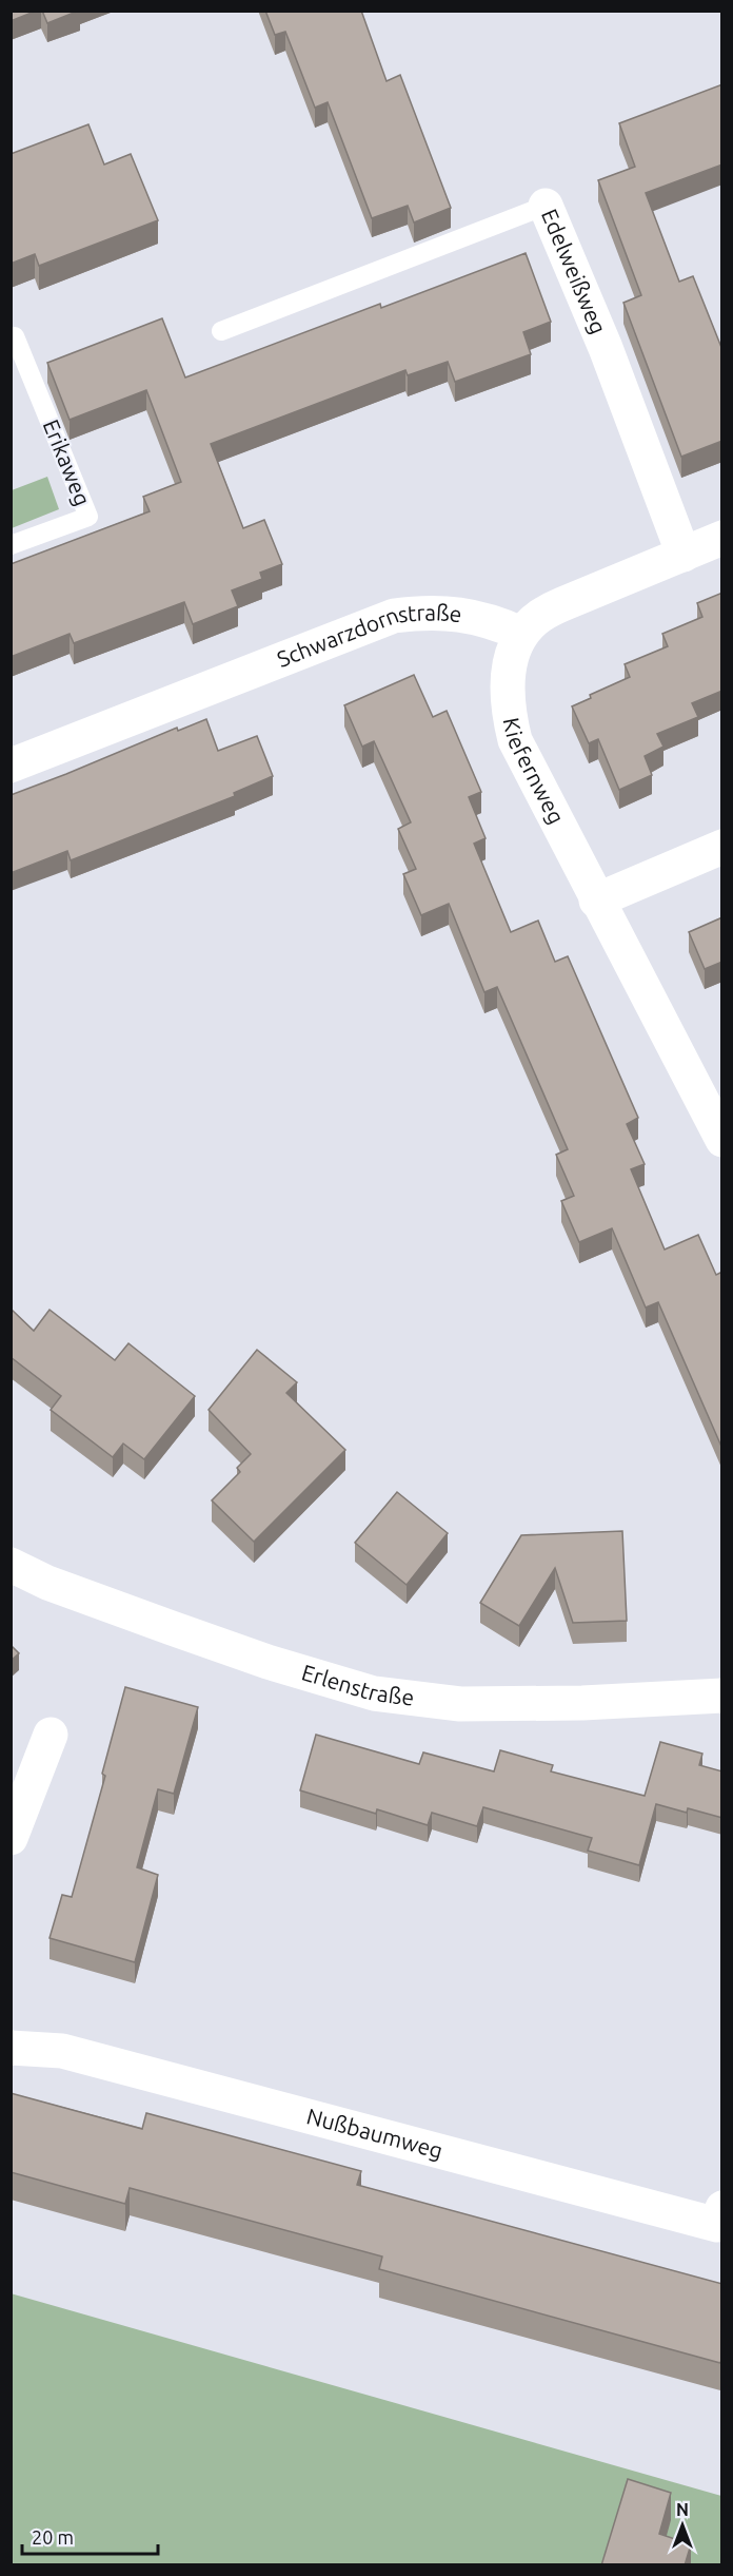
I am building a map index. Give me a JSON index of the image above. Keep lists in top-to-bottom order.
{
  "streets": {
    "street": [
      "Edelweißweg",
      "Schwarzdornstraße",
      "Kiefernweg",
      "Erlenstraße",
      "Nußbaumweg"
    ],
    "lane": ["Erikaweg"]
  },
  "crossings": [
    ["Schwarzdornstraße", "Kiefernweg"]
  ],
  "scale_bar": "20 m",
  "north": "top"
}
